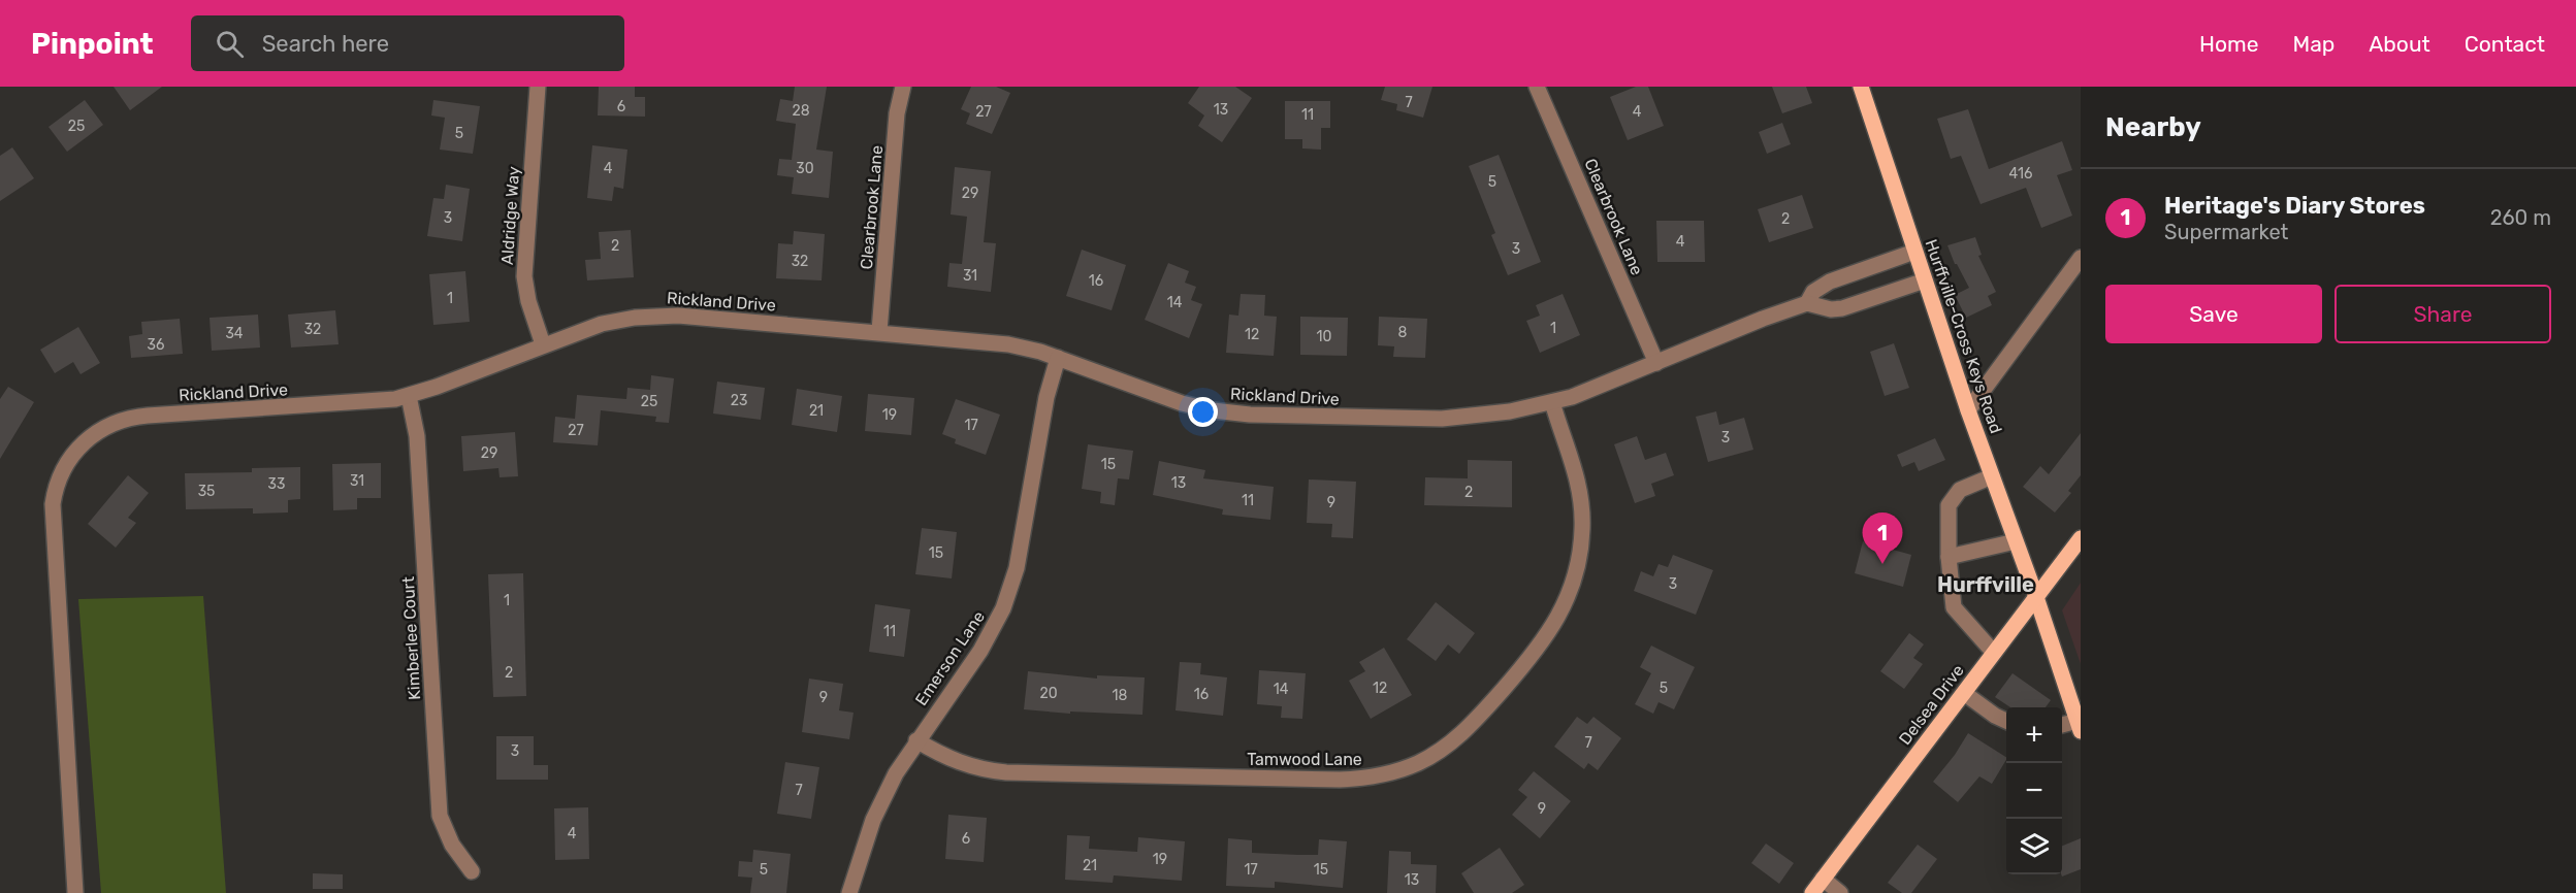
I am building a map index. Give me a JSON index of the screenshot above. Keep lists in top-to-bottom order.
{
  "streets": {
    "main road": ["Hurffville-Cross Keys Road", "Delsea Drive"],
    "street": [
      "Clearbrook Lane",
      "Aldridge Way",
      "Rickland Drive",
      "Kimberlee Court",
      "Emerson Lane",
      "Tamwood Lane"
    ]
  },
  "crossings": [
    ["Clearbrook Lane", "Rickland Drive"],
    ["Aldridge Way", "Rickland Drive"],
    ["Rickland Drive", "Hurffville-Cross Keys Road"],
    ["Rickland Drive", "Kimberlee Court"],
    ["Rickland Drive", "Emerson Lane"],
    ["Rickland Drive", "Tamwood Lane"],
    ["Hurffville-Cross Keys Road", "Delsea Drive"],
    ["Emerson Lane", "Tamwood Lane"]
  ],
  "districts": ["Hurffville"],
  "house_numbers": [
    "7",
    "6",
    "13",
    "28",
    "27",
    "4",
    "11",
    "25",
    "5",
    "4",
    "30",
    "416",
    "5",
    "29",
    "3",
    "2",
    "4",
    "2",
    "3",
    "32",
    "31",
    "16",
    "1",
    "14",
    "1",
    "32",
    "8",
    "34",
    "12",
    "10",
    "36",
    "23",
    "25",
    "21",
    "19",
    "17",
    "27",
    "3",
    "29",
    "15",
    "31",
    "13",
    "33",
    "35",
    "2",
    "11",
    "9",
    "15",
    "3",
    "1",
    "11",
    "2",
    "12",
    "5",
    "14",
    "20",
    "16",
    "18",
    "9",
    "7",
    "3",
    "7",
    "9",
    "4",
    "6",
    "19",
    "21",
    "5",
    "17",
    "15",
    "13"
  ],
  "page": {
    "header": "Pinpoint",
    "search": "Search here",
    "nav": [
      "Home",
      "Map",
      "About",
      "Contact"
    ],
    "heading": "Nearby",
    "list": [
      {
        "mark": "1",
        "name": "Heritage's Diary Stores",
        "note": "Supermarket",
        "value": "260 m"
      }
    ],
    "buttons": ["Save", "Share"],
    "pins": "1",
    "map_buttons": ["+", "−"]
  }
}
